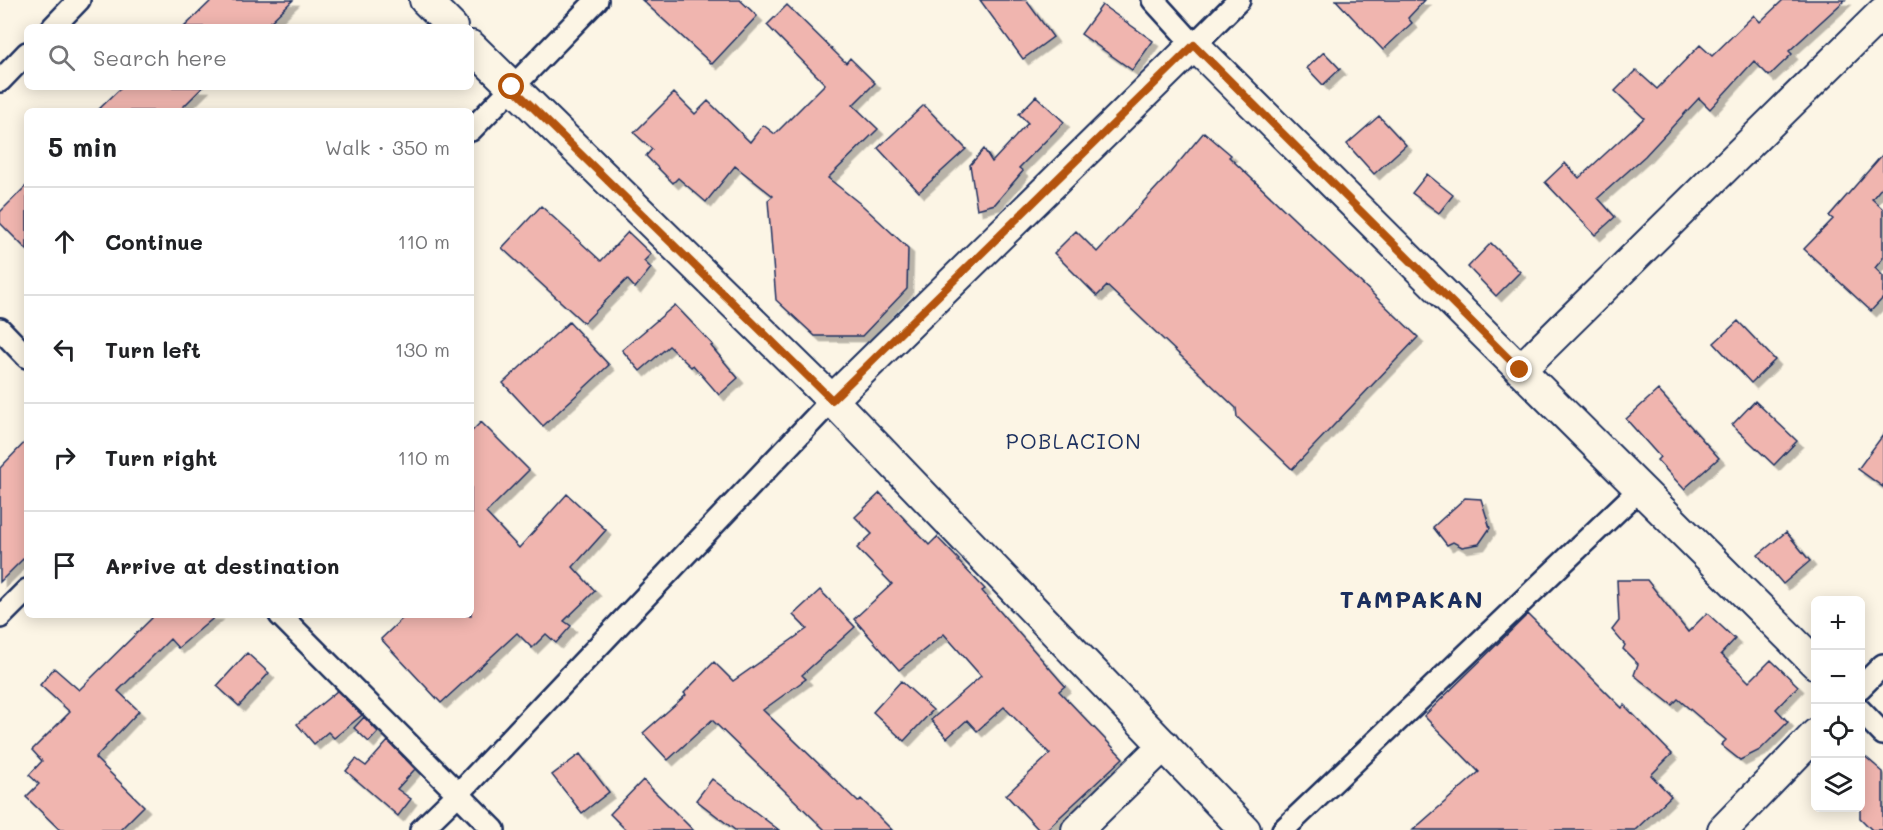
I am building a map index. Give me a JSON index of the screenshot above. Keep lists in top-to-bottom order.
{
  "districts": ["POBLACION", "TAMPAKAN"],
  "page": {
    "search": "Search here",
    "heading": ["5 min", "Walk · 350 m"],
    "list": [
      ["Continue", "110 m"],
      ["Turn left", "130 m"],
      ["Turn right", "110 m"],
      "Arrive at destination"
    ],
    "map_buttons": ["+", "−"]
  }
}
